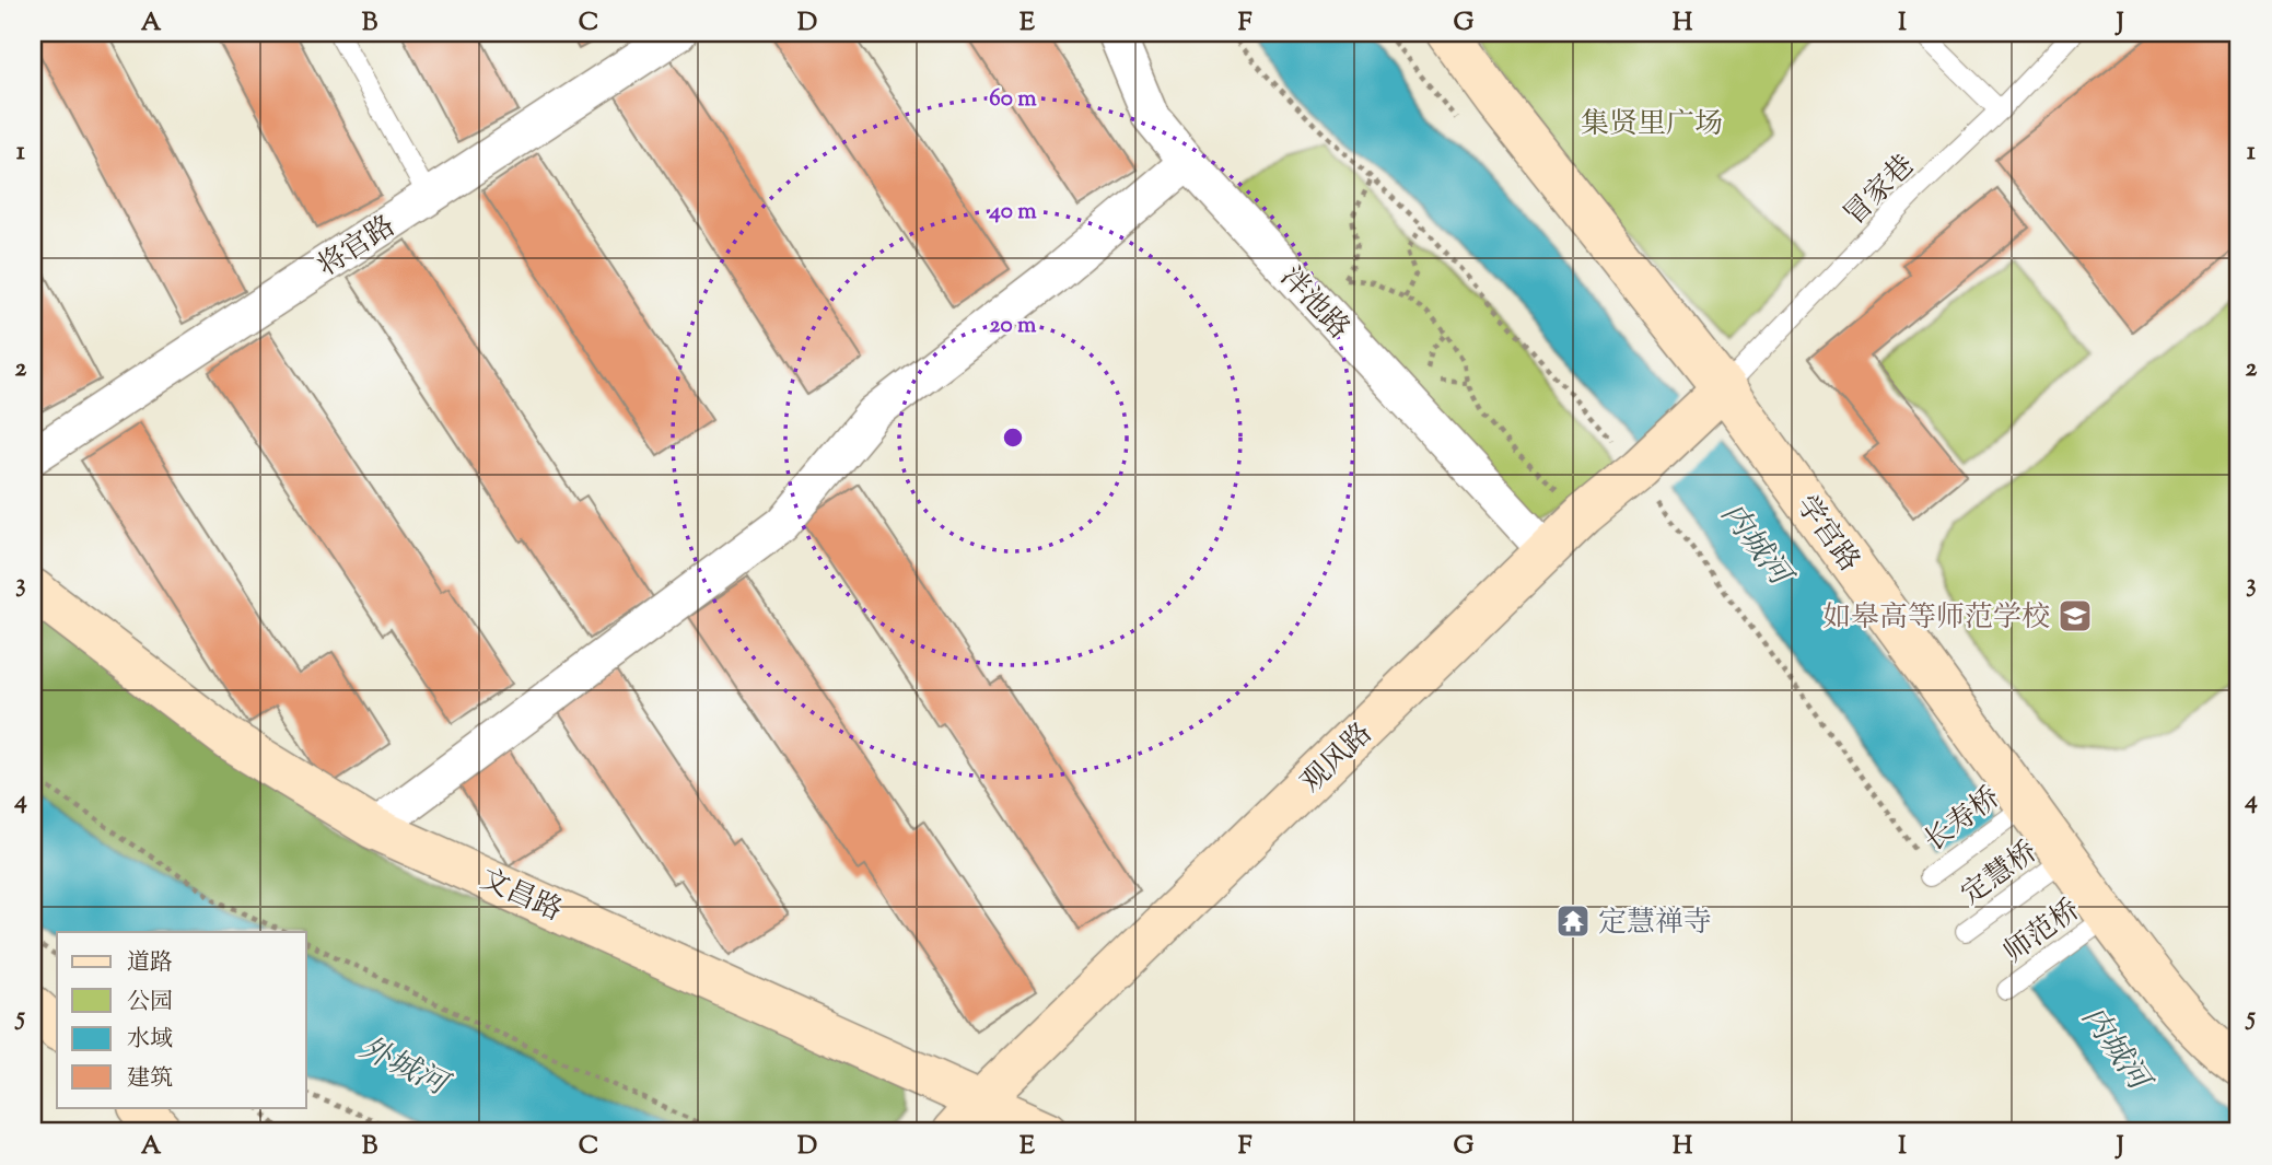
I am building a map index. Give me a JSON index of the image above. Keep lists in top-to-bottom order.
{
  "streets": {
    "street": [
      "将官路",
      "泮池路",
      "学宫路",
      "观风路",
      "文昌路"
    ],
    "lane": [
      "冒家巷",
      "长寿桥",
      "定慧桥",
      "师范桥"
    ]
  },
  "crossings": [
    ["冒家巷", "学宫路"],
    ["冒家巷", "观风路"],
    ["泮池路", "观风路"],
    ["学宫路", "观风路"],
    ["学宫路", "长寿桥"],
    ["学宫路", "定慧桥"],
    ["学宫路", "师范桥"],
    ["观风路", "文昌路"]
  ],
  "water": ["内城河", "外城河"],
  "parks": ["集贤里广场"],
  "places": {
    "school or university": ["如皋高等师范学校"],
    "temple": ["定慧禅寺"]
  },
  "legend": [
    "道路",
    "公园",
    "水域",
    "建筑"
  ],
  "grid": {
    "columns": [
      "A",
      "B",
      "C",
      "D",
      "E",
      "F",
      "G",
      "H",
      "I",
      "J"
    ],
    "rows": [
      "1",
      "2",
      "3",
      "4",
      "5"
    ]
  },
  "rings": ["60 m", "40 m", "20 m"]
}
